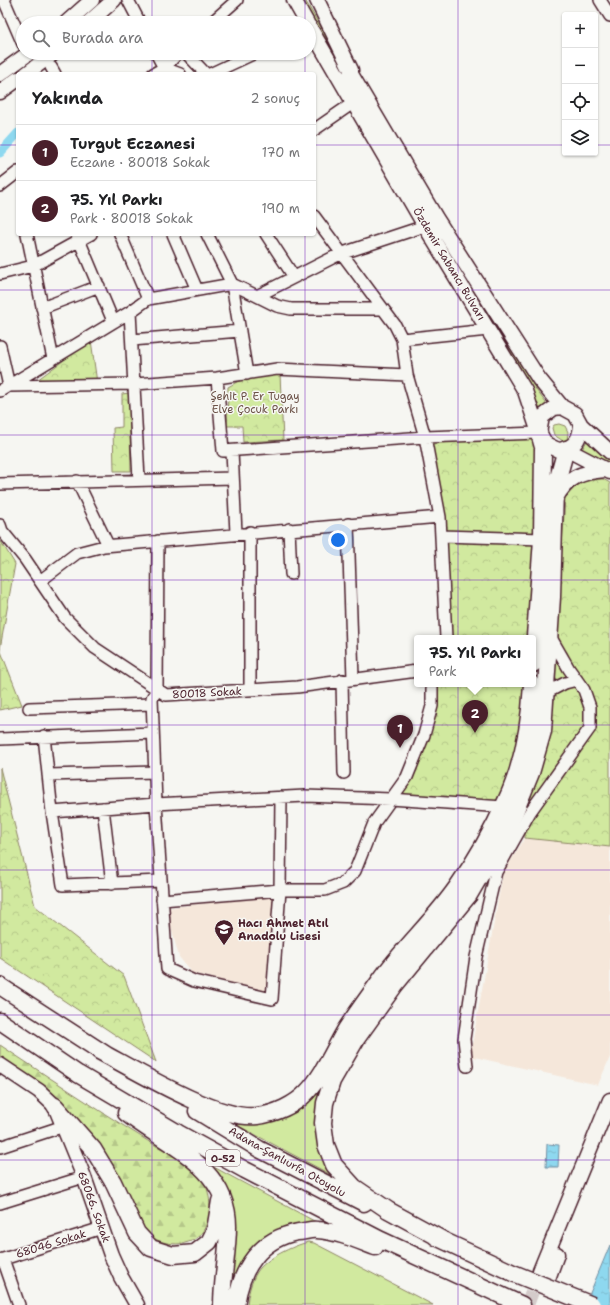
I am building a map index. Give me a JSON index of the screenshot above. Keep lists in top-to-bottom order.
{
  "streets": {
    "highway": ["O-52", "Adana-Şanlıurfa Otoyolu"],
    "main road": ["Özdemir Sabancı Bulvarı", "68066. Sokak"],
    "street": ["80018 Sokak", "68046 Sokak"]
  },
  "crossings": [
    ["68066. Sokak", "68046 Sokak"]
  ],
  "parks": ["Şehit P. Er Tugay Elve Çocuk Parkı"],
  "places": {
    "school or university": ["Hacı Ahmet Atıl Anadolu Lisesi"]
  },
  "page": {
    "map_buttons": ["+", "−"],
    "search": "Burada ara",
    "heading": ["Yakında", "2 sonuç"],
    "list": [
      {
        "mark": "1",
        "name": "Turgut Eczanesi",
        "note": "Eczane · 80018 Sokak",
        "value": "170 m"
      },
      {
        "mark": "2",
        "name": "75. Yıl Parkı",
        "note": "Park · 80018 Sokak",
        "value": "190 m"
      }
    ],
    "popup": ["75. Yıl Parkı", "Park"],
    "pins": ["2", "1"]
  }
}
